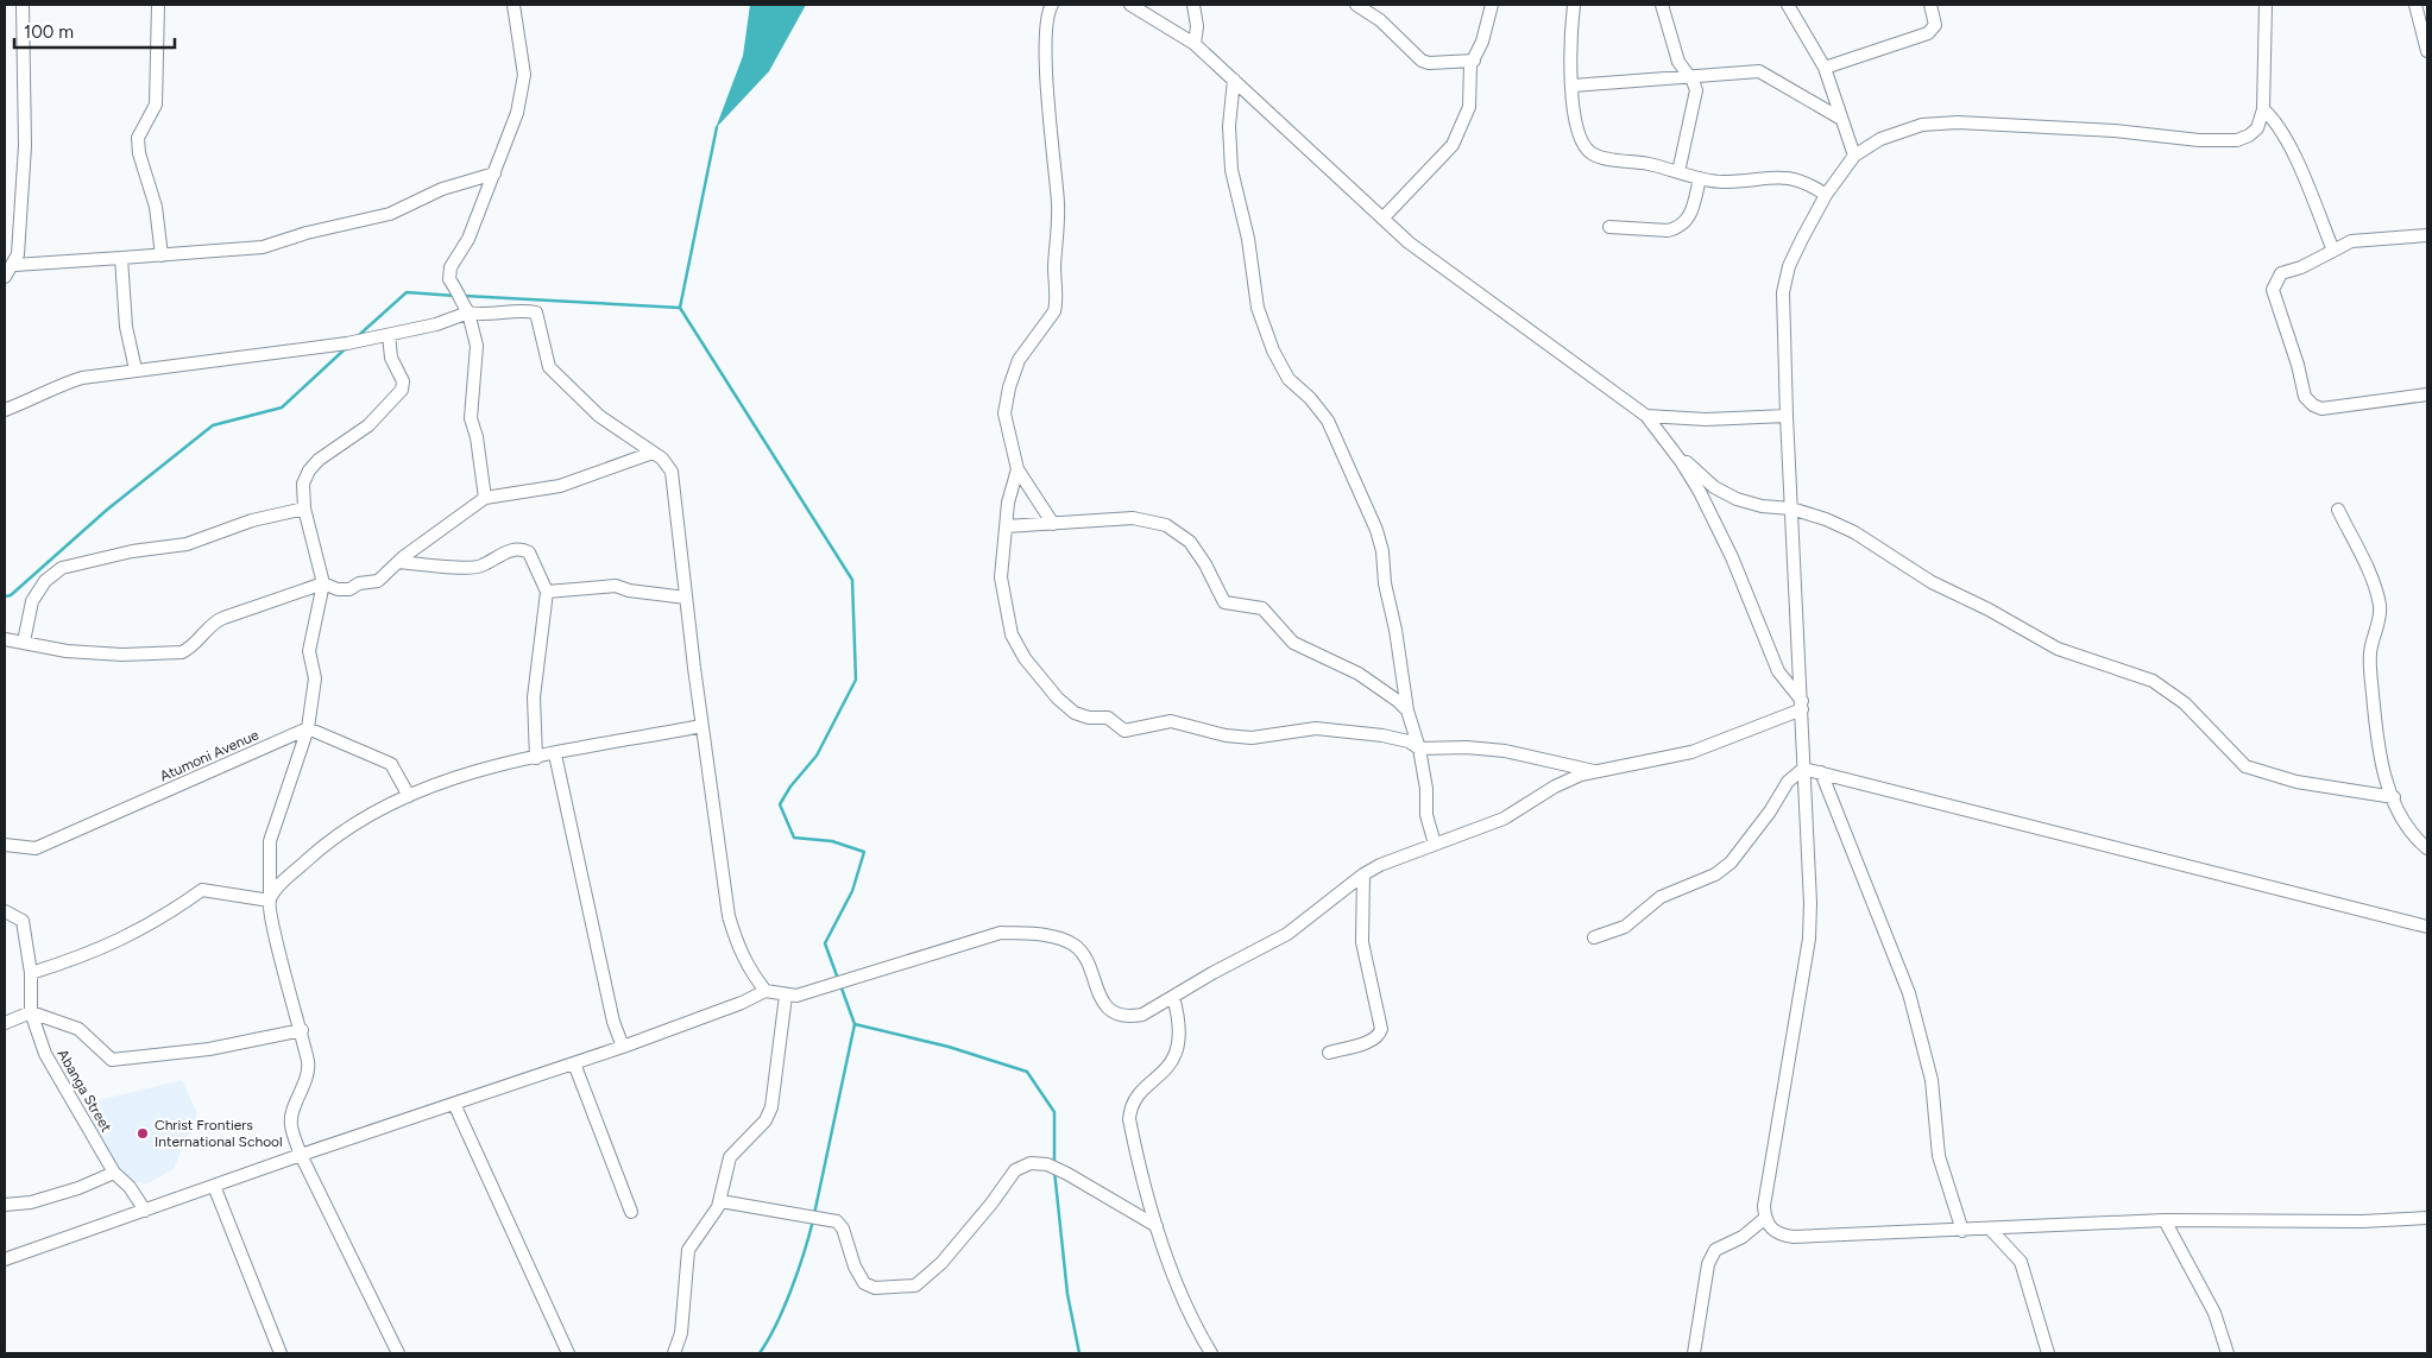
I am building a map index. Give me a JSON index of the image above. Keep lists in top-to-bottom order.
{
  "streets": {
    "street": ["Atumoni Avenue", "Abanga Street"]
  },
  "places": ["Christ Frontiers International School"],
  "scale_bar": "100 m"
}
